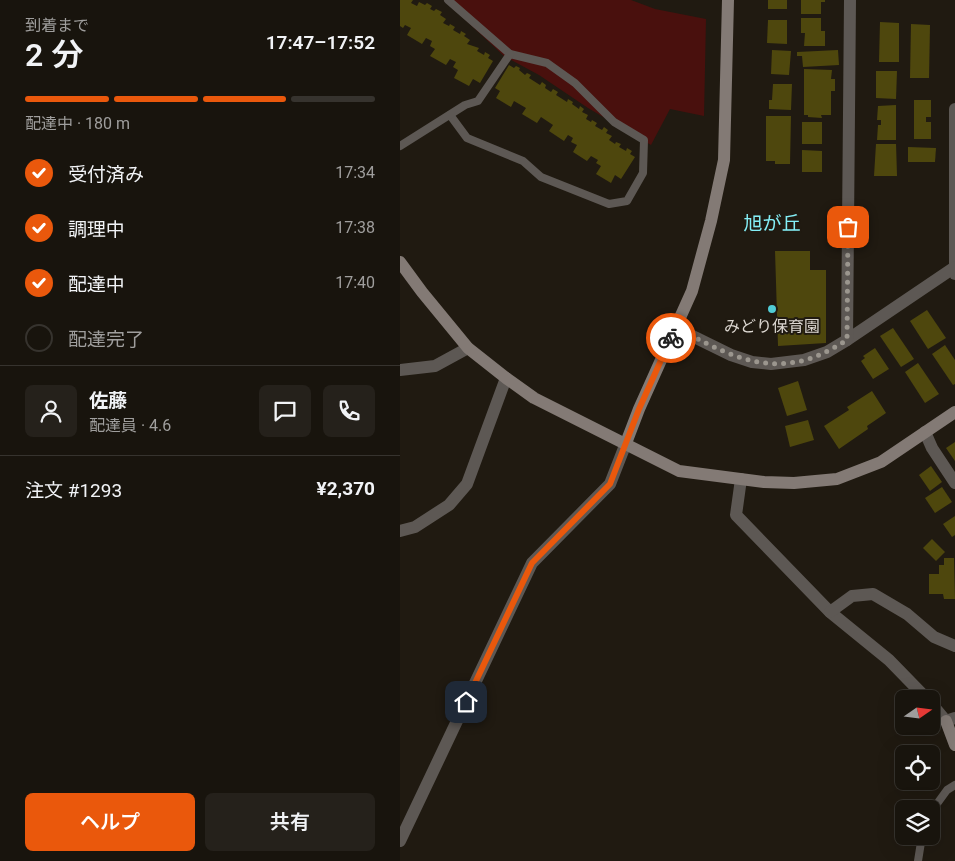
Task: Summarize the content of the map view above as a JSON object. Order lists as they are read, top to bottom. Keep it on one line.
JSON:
{"districts":["旭が丘"],"places":["みどり保育園"],"north":"right","page":{"heading":["2 分","到着まで","17:47–17:52"],"panel":["佐藤","配達員 · 4.6","注文 #1293","¥2,370"],"bar":"配達中 · 180 m","list":[["受付済み","17:34"],["調理中","17:38"],["配達中","17:40"],"配達完了"],"buttons":["ヘルプ","共有"]}}
